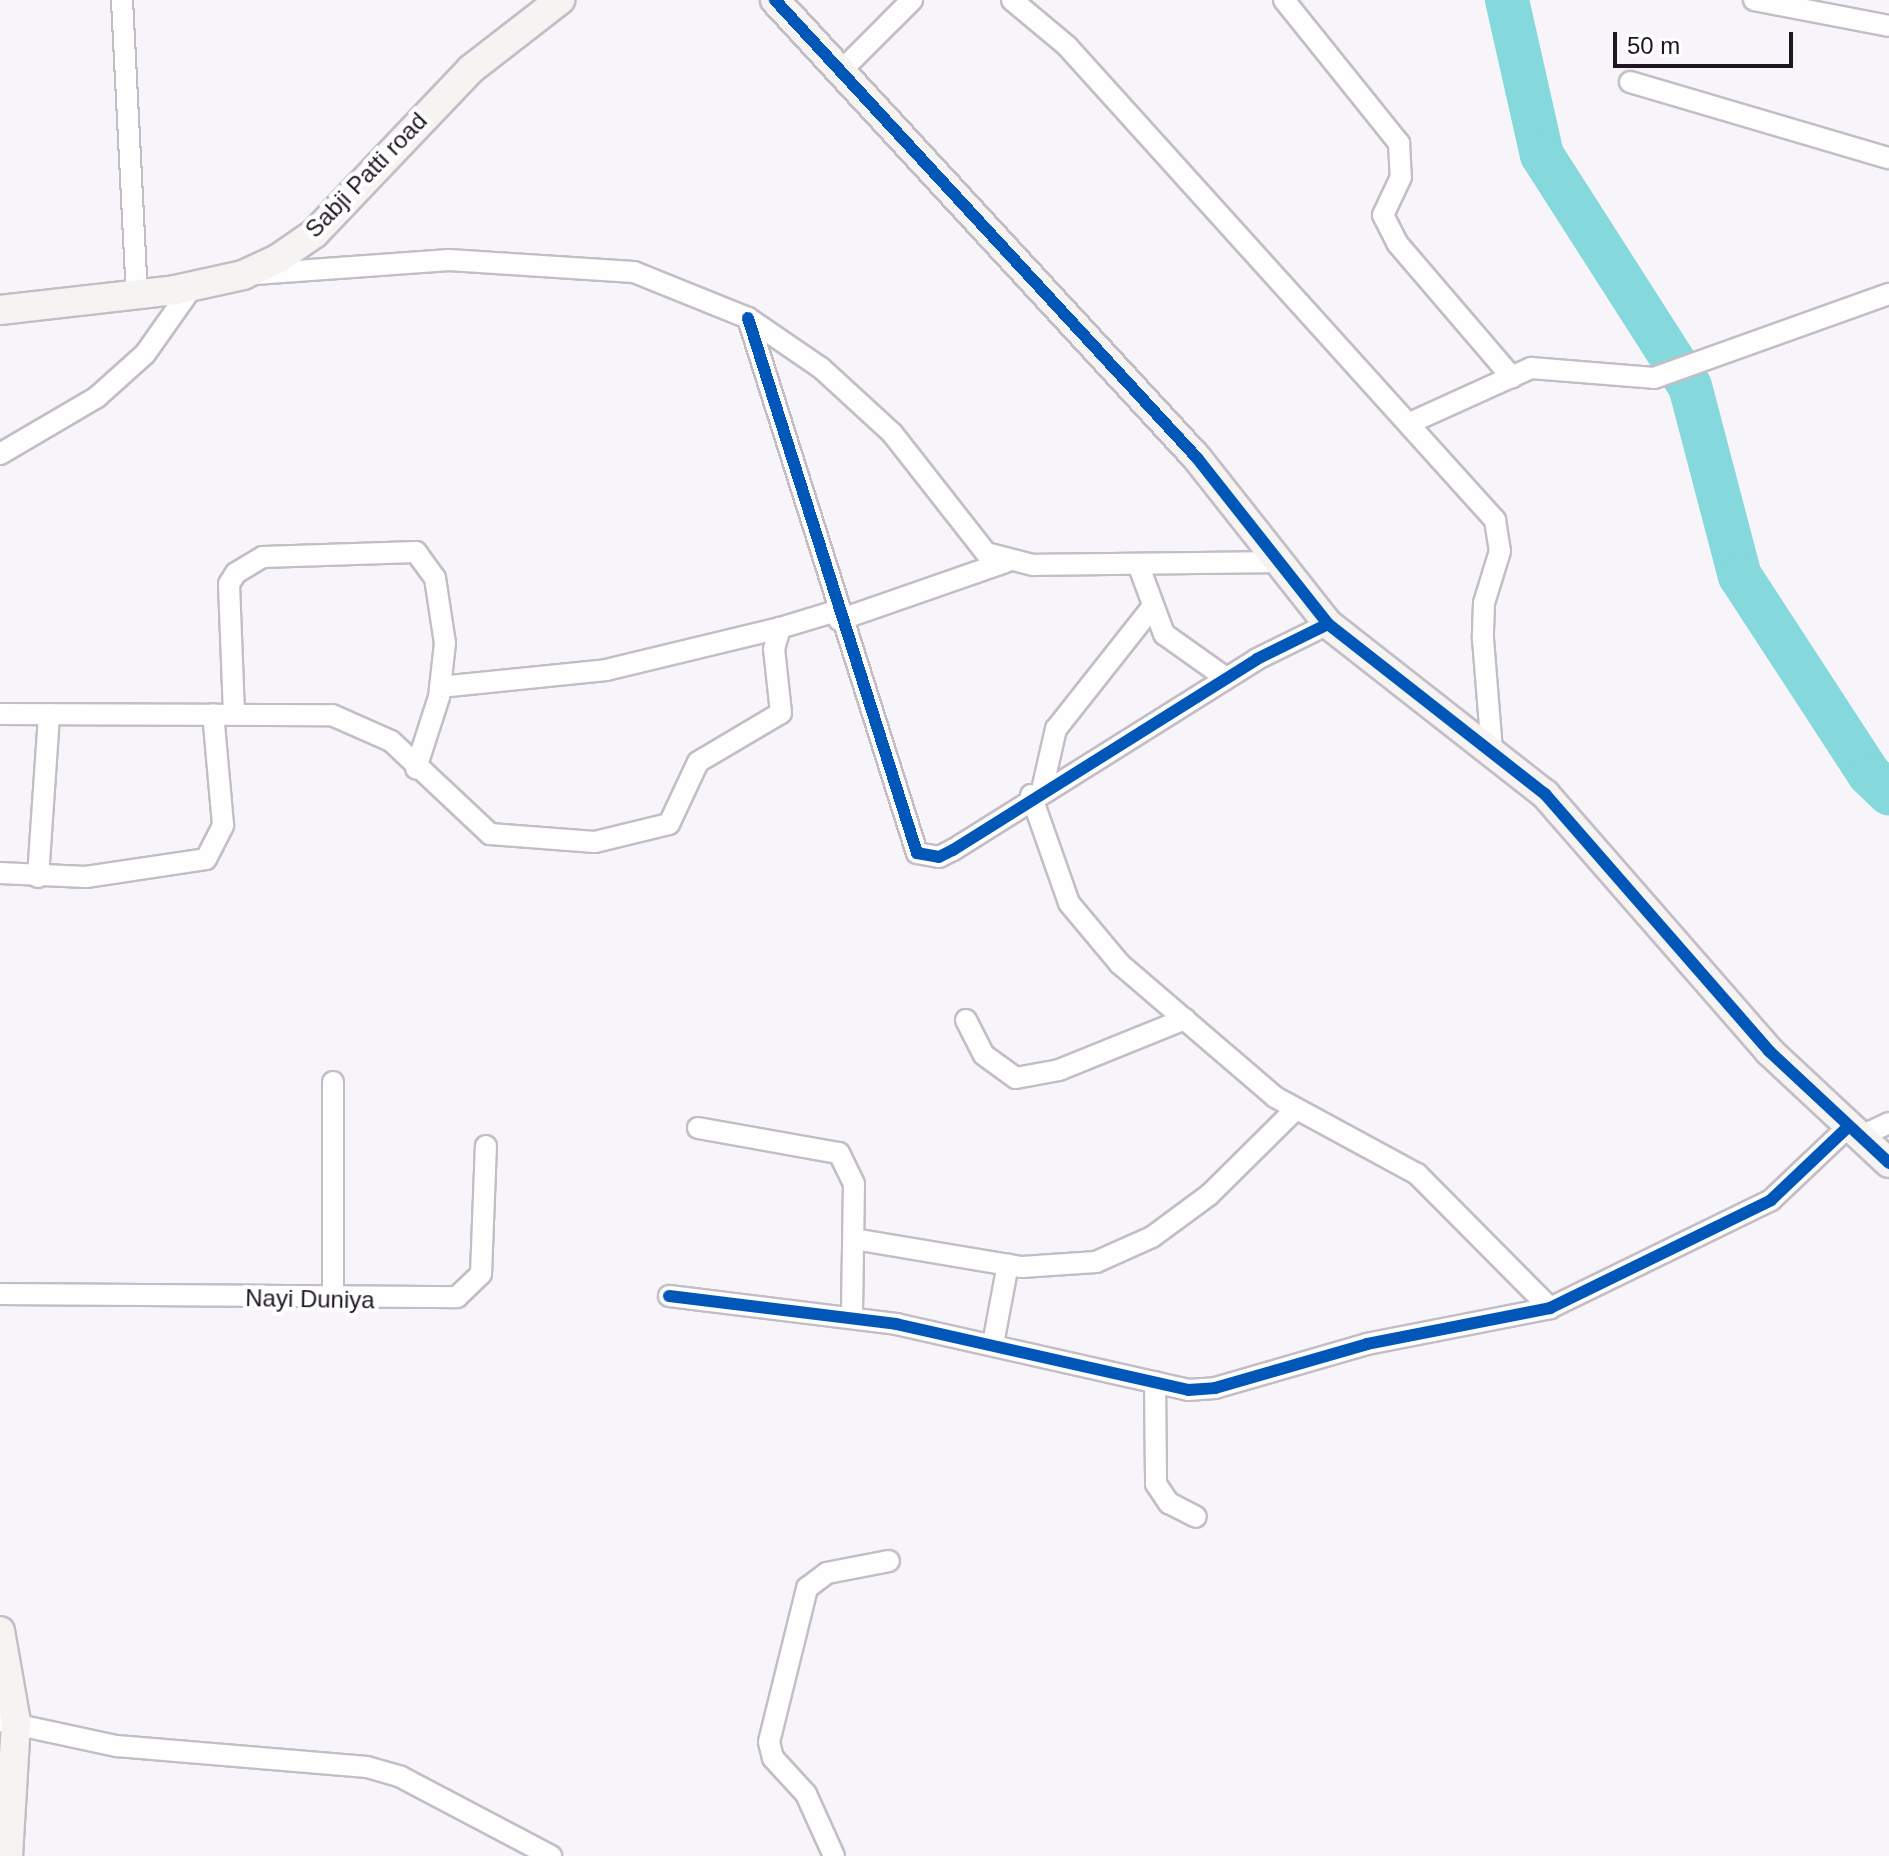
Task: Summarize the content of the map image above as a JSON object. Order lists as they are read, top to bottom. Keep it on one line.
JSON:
{"streets":{"street":["Sabji Patti road","Nayi Duniya"]},"scale_bar":"50 m"}
